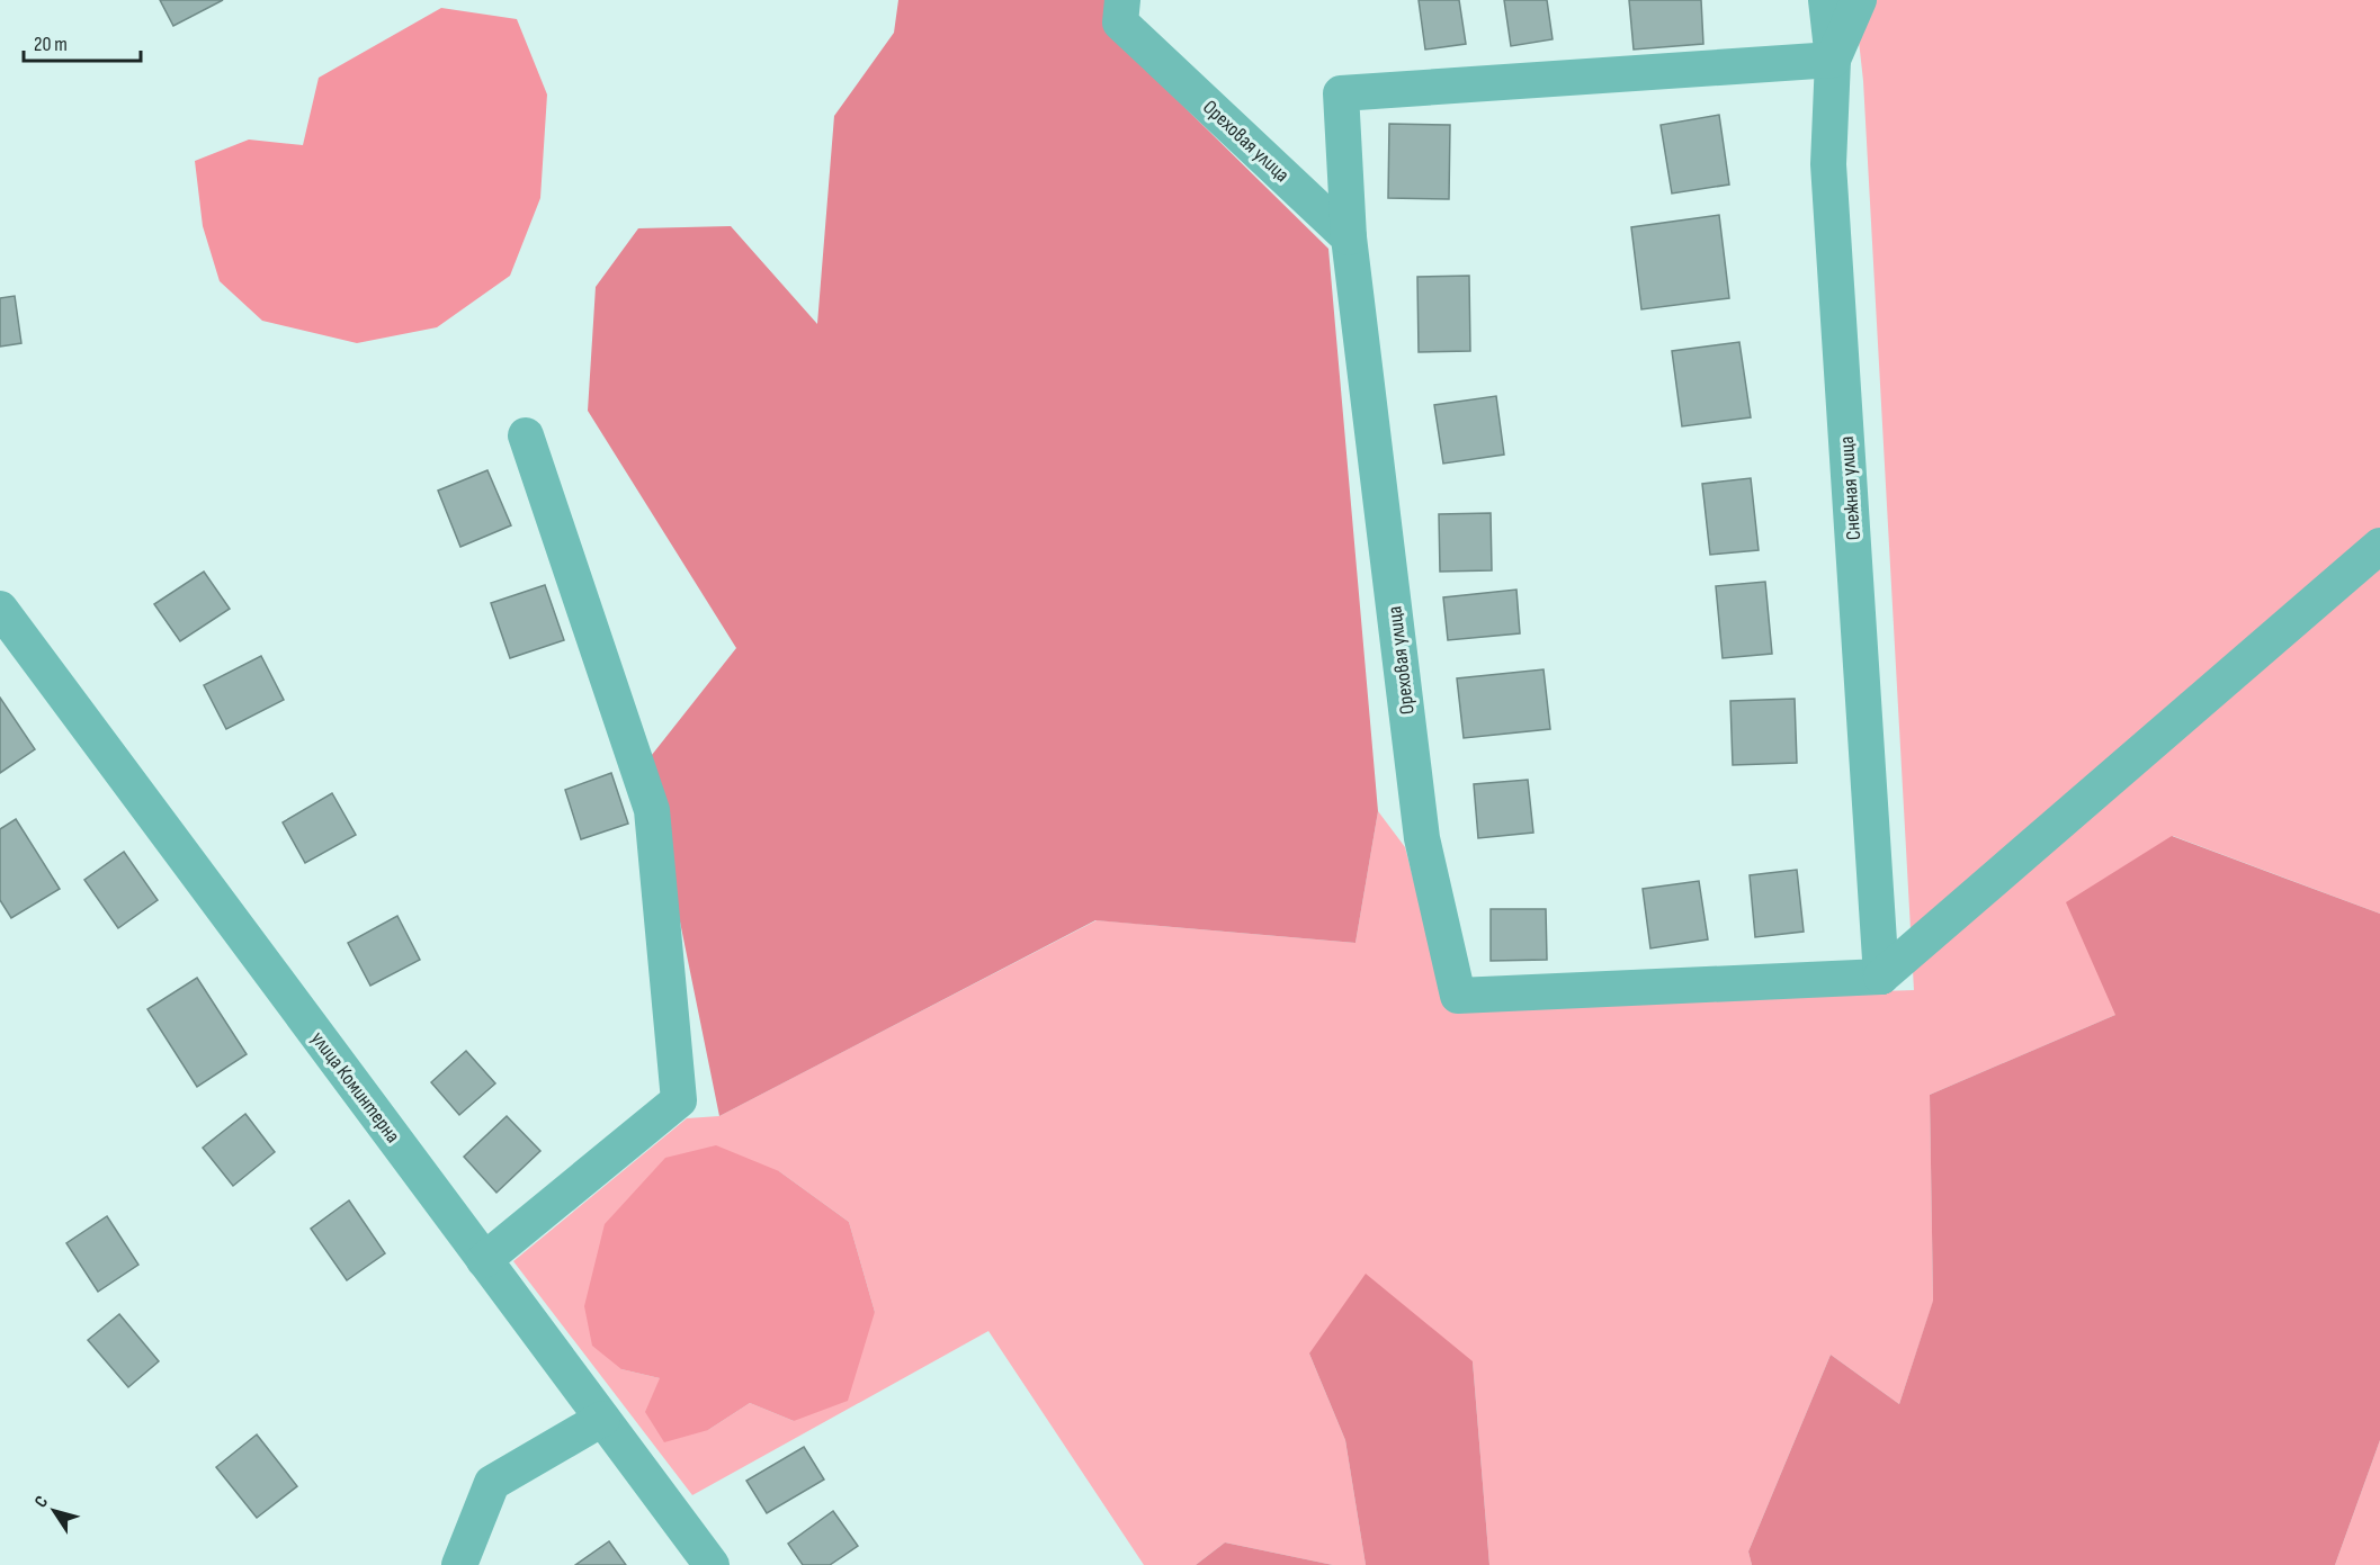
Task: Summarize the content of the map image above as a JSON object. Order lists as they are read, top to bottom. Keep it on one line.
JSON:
{"streets":{"street":["Ореховая улица","Снежная улица","улица Коминтерна"]},"crossings":[["Ореховая улица","Снежная улица"]],"scale_bar":"20 m","north":"top left"}
